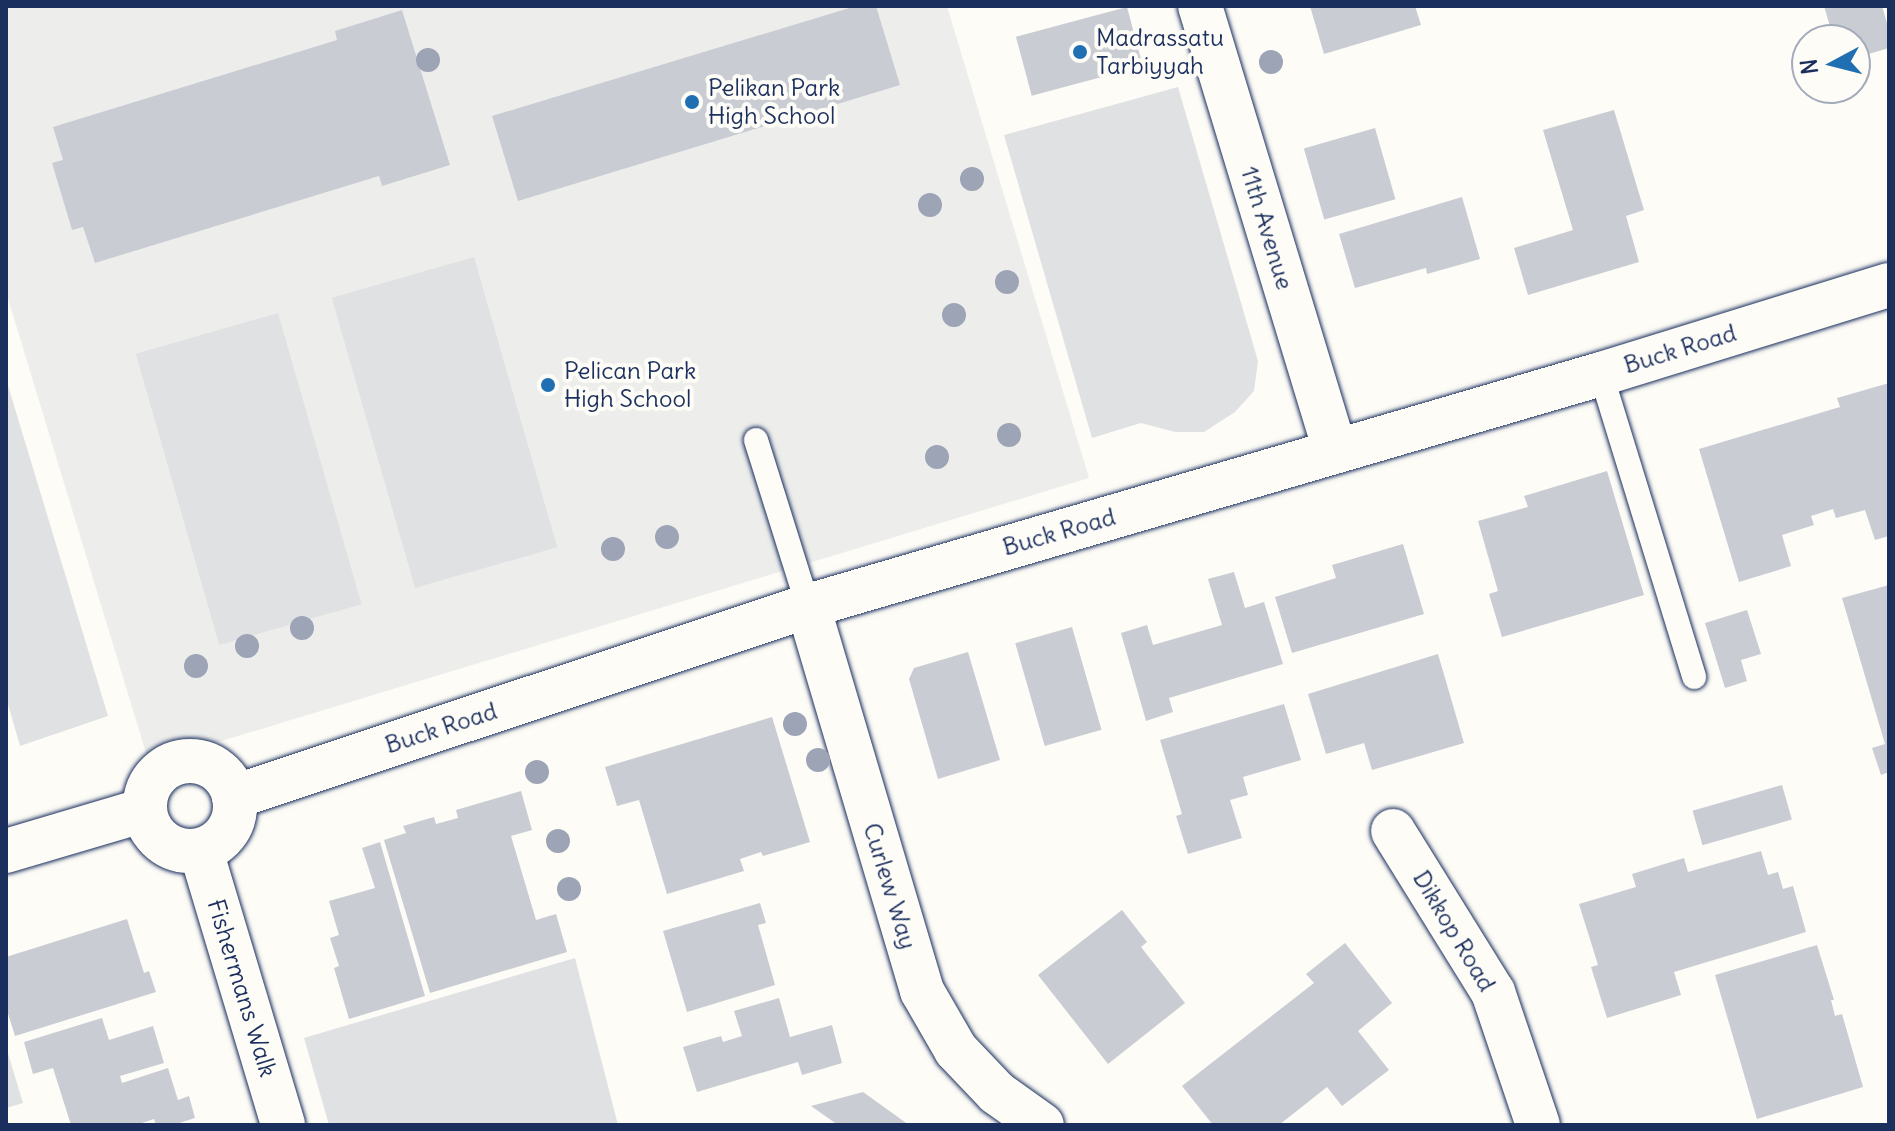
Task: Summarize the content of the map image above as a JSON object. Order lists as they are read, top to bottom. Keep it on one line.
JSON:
{"streets":{"street":["11th Avenue","Buck Road","Curlew Way","Dikkop Road","Fishermans Walk"]},"crossings":[["11th Avenue","Buck Road"],["Buck Road","Curlew Way"],["Buck Road","Fishermans Walk"]],"places":["Madrassatu Tarbiyyah","Pelikan Park High School","Pelican Park High School"],"north":"left"}
